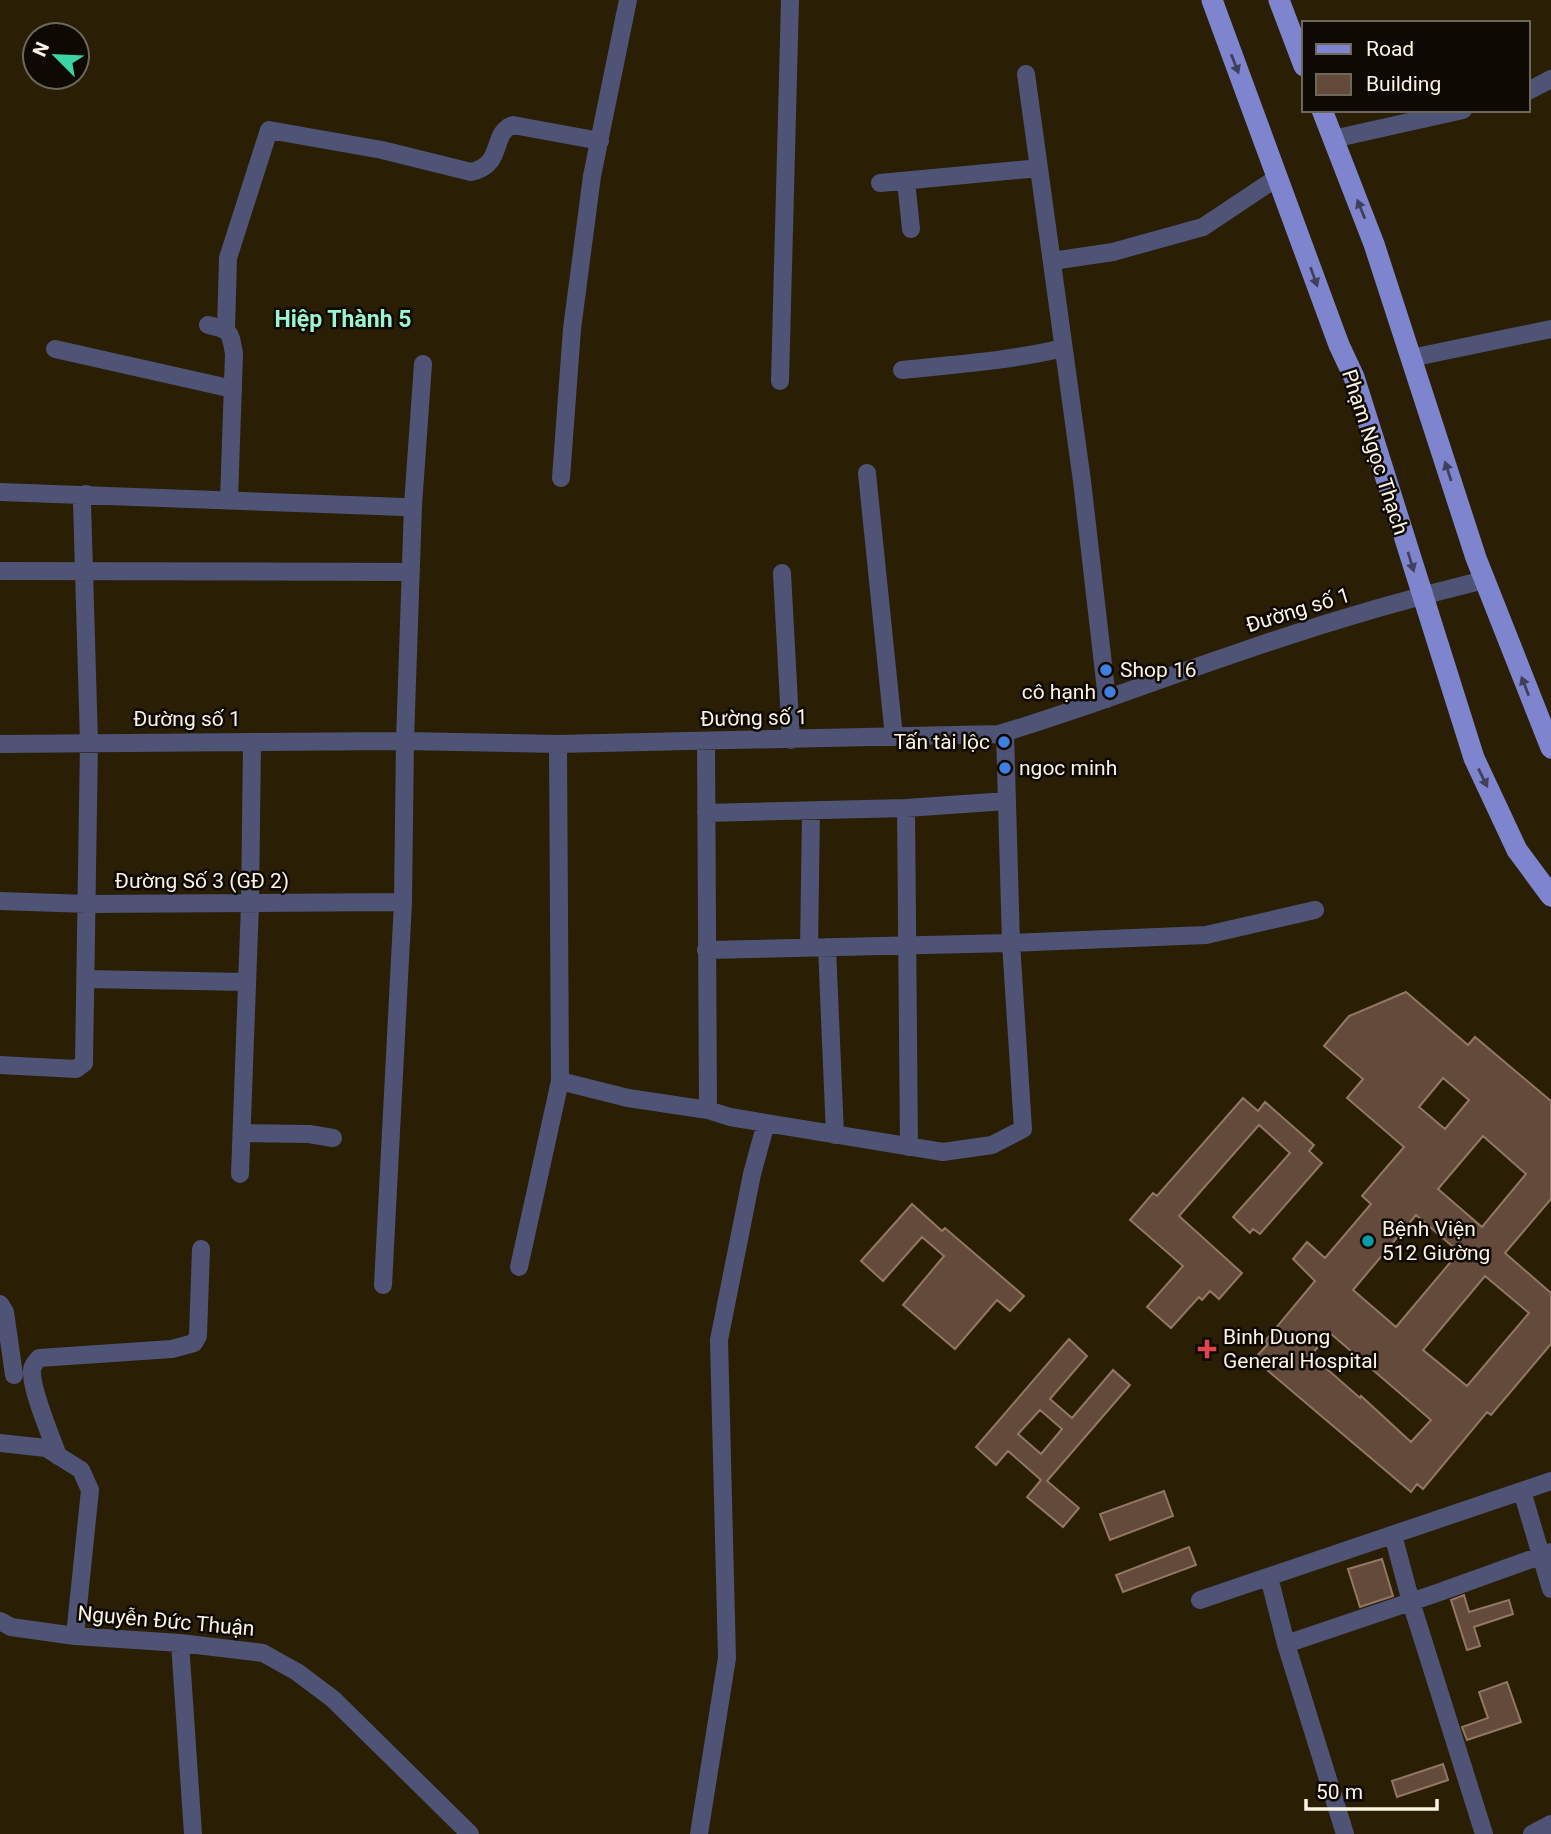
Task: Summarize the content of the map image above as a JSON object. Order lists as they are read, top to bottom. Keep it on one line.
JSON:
{"streets":{"main road":["Phạm Ngọc Thạch"],"street":["Đường số 1","Đường Số 3 (GĐ 2)","Nguyễn Đức Thuận"]},"crossings":[["Phạm Ngọc Thạch","Đường số 1"]],"districts":["Hiệp Thành 5"],"places":{"other":["Shop 16","cô hạnh","Tấn tài lộc","ngoc minh","Bệnh Viện 512 Giường"],"health":["Binh Duong General Hospital"]},"legend":["Road","Building"],"scale_bar":"50 m","north":"top left"}
